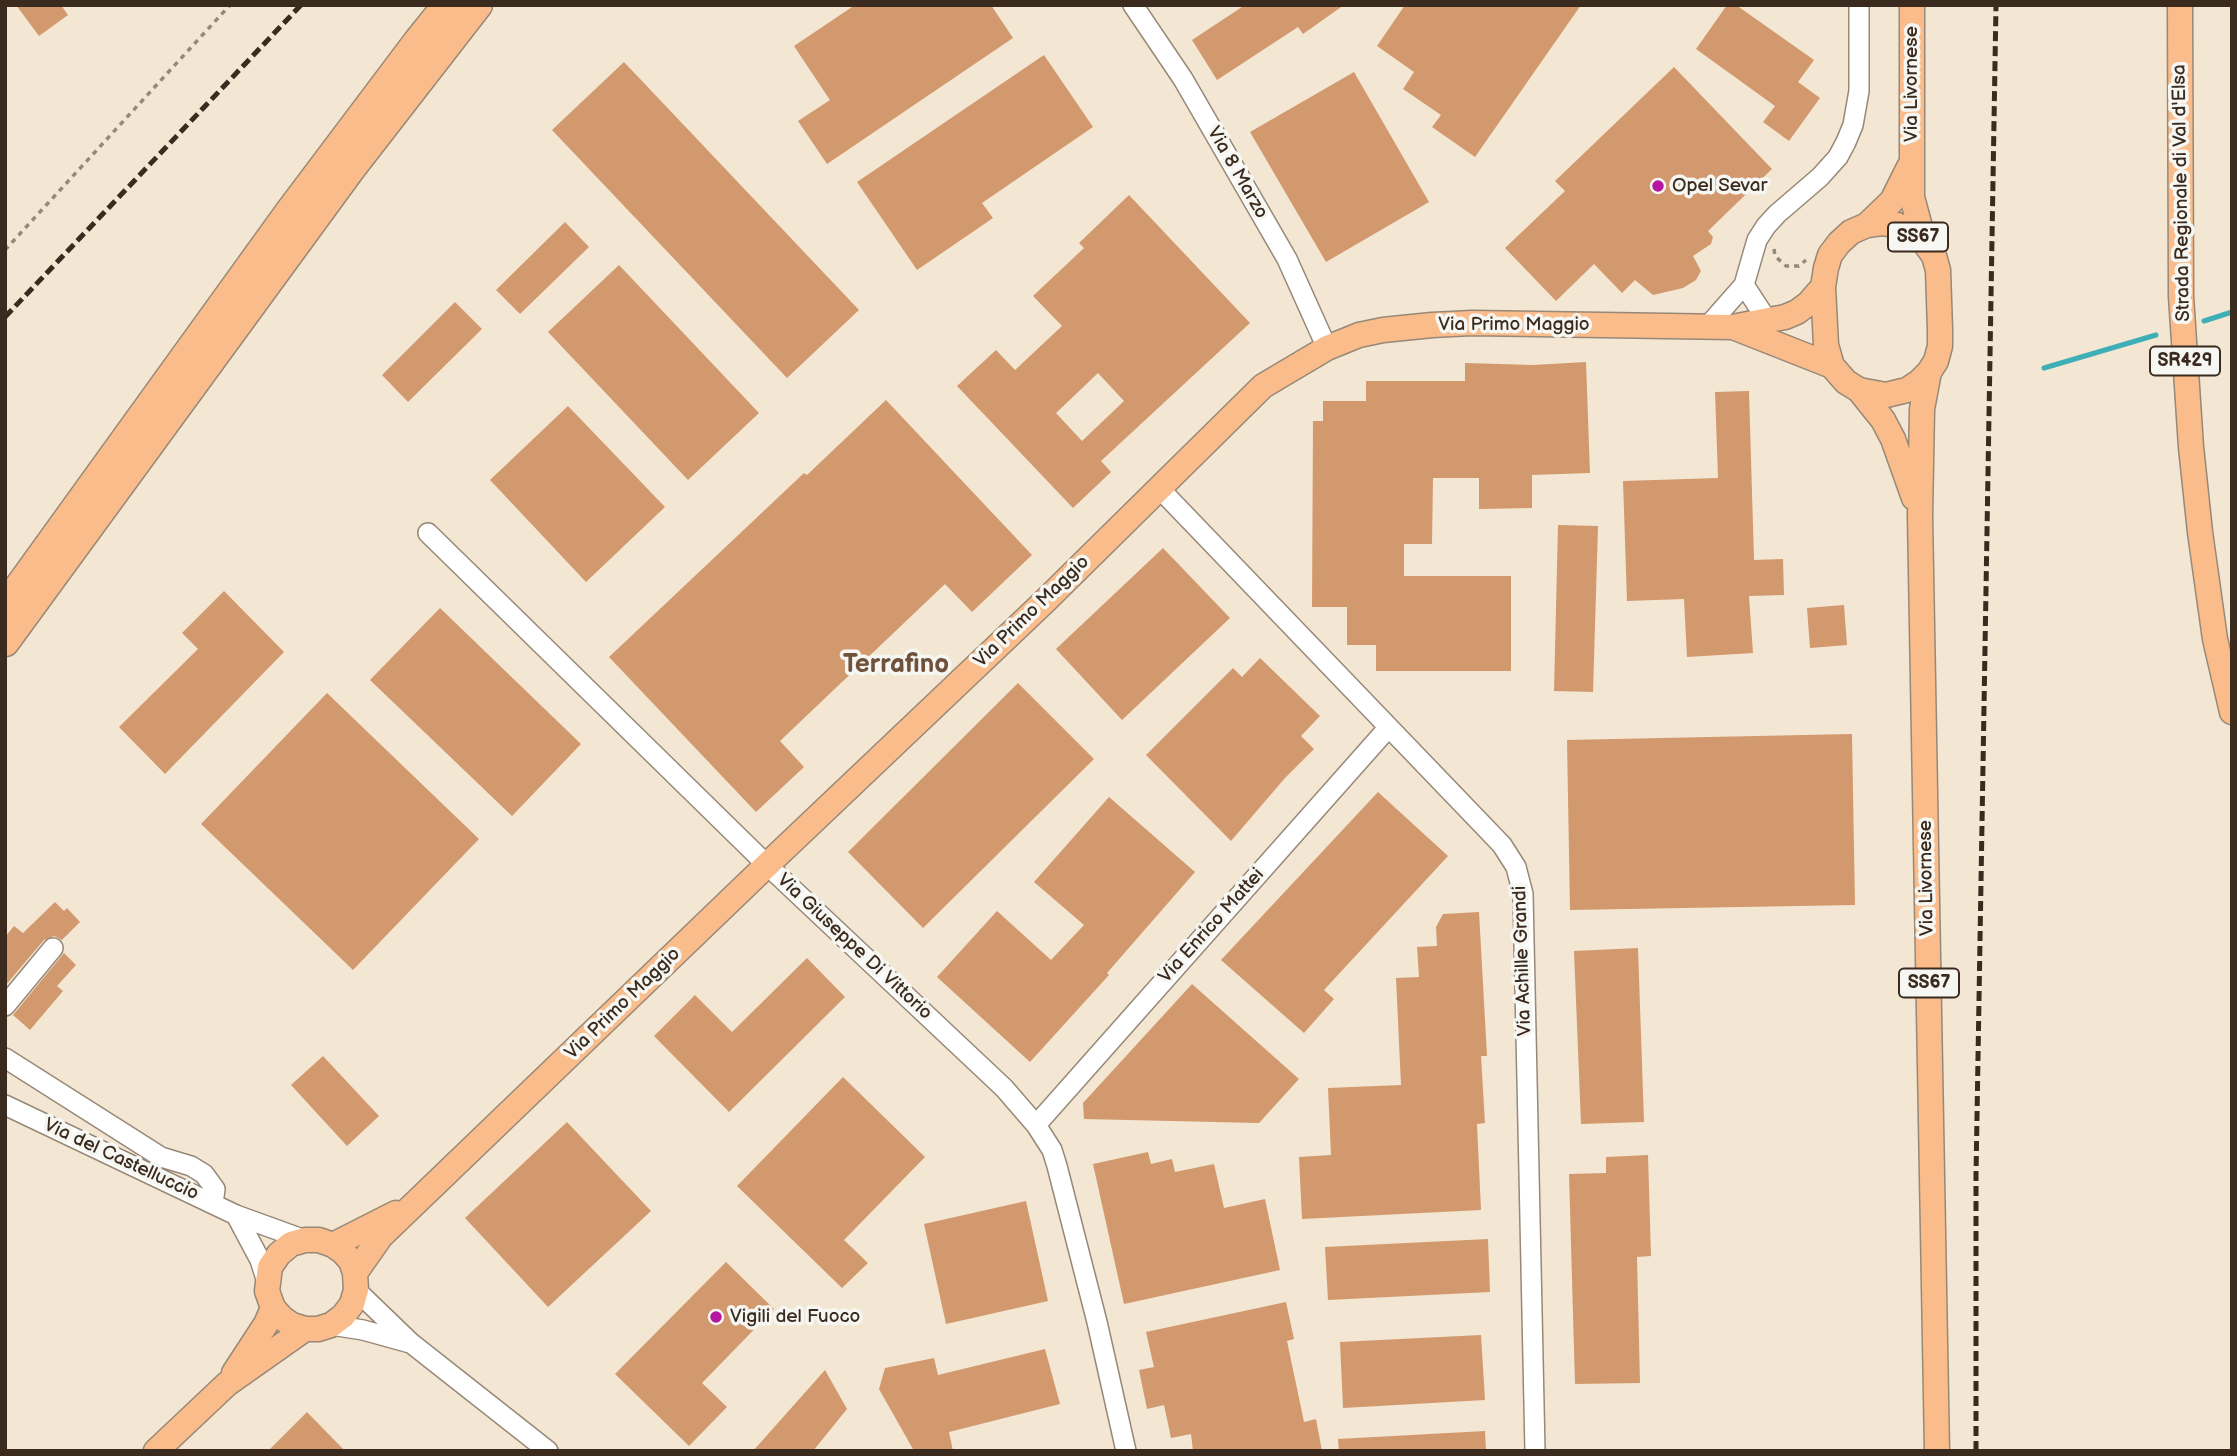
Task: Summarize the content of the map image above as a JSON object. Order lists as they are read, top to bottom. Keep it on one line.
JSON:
{"streets":{"main road":["Via Livornese","Strada Regionale di Val d'Elsa","SS67","Via Primo Maggio","SR429"],"street":["Via 8 Marzo","Via Enrico Mattei","Via Giuseppe Di Vittorio","Via Achille Grandi","Via del Castelluccio"]},"crossings":[["Via Livornese","SS67"],["Via Livornese","Via Primo Maggio"],["Via 8 Marzo","Via Primo Maggio"],["SS67","Via Primo Maggio"],["Via Primo Maggio","Via Giuseppe Di Vittorio"],["Via Primo Maggio","Via Achille Grandi"],["Via Primo Maggio","Via del Castelluccio"],["Via Enrico Mattei","Via Giuseppe Di Vittorio"],["Via Enrico Mattei","Via Achille Grandi"]],"districts":["Terrafino"],"places":["Opel Sevar","Vigili del Fuoco"]}
